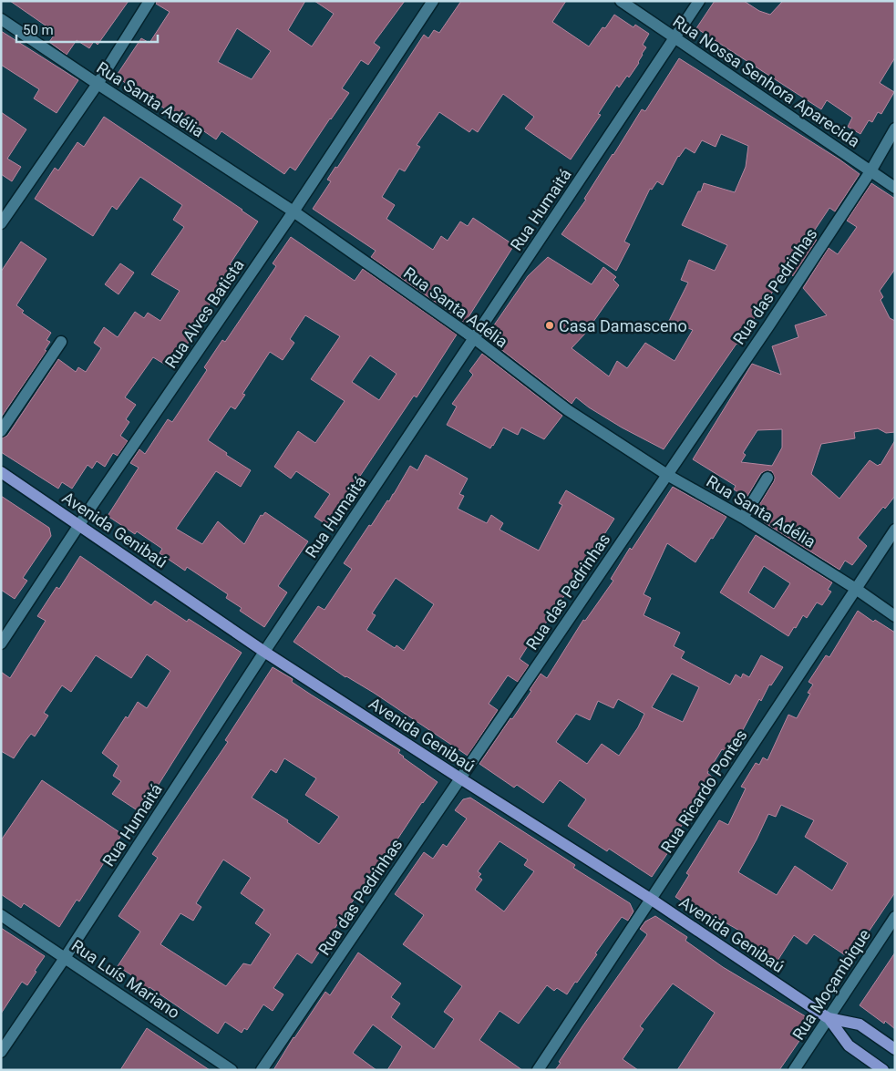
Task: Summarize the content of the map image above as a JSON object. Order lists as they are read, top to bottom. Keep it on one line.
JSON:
{"streets":{"main road":["Avenida Genibaú"],"street":["Rua Nossa Senhora Aparecida","Rua Santa Adélia","Rua Humaitá","Rua das Pedrinhas","Rua Alves Batista","Rua Ricardo Pontes","Rua Luís Mariano","Rua Moçambique"]},"crossings":[["Rua Nossa Senhora Aparecida","Rua Humaitá"],["Rua Nossa Senhora Aparecida","Rua das Pedrinhas"],["Rua Santa Adélia","Rua Humaitá"],["Rua Santa Adélia","Rua das Pedrinhas"],["Rua Santa Adélia","Rua Alves Batista"],["Rua Santa Adélia","Rua Ricardo Pontes"],["Rua Humaitá","Avenida Genibaú"],["Rua Humaitá","Rua Luís Mariano"],["Rua das Pedrinhas","Avenida Genibaú"],["Rua Alves Batista","Avenida Genibaú"],["Avenida Genibaú","Rua Ricardo Pontes"],["Avenida Genibaú","Rua Moçambique"]],"places":["Casa Damasceno"],"scale_bar":"50 m"}
